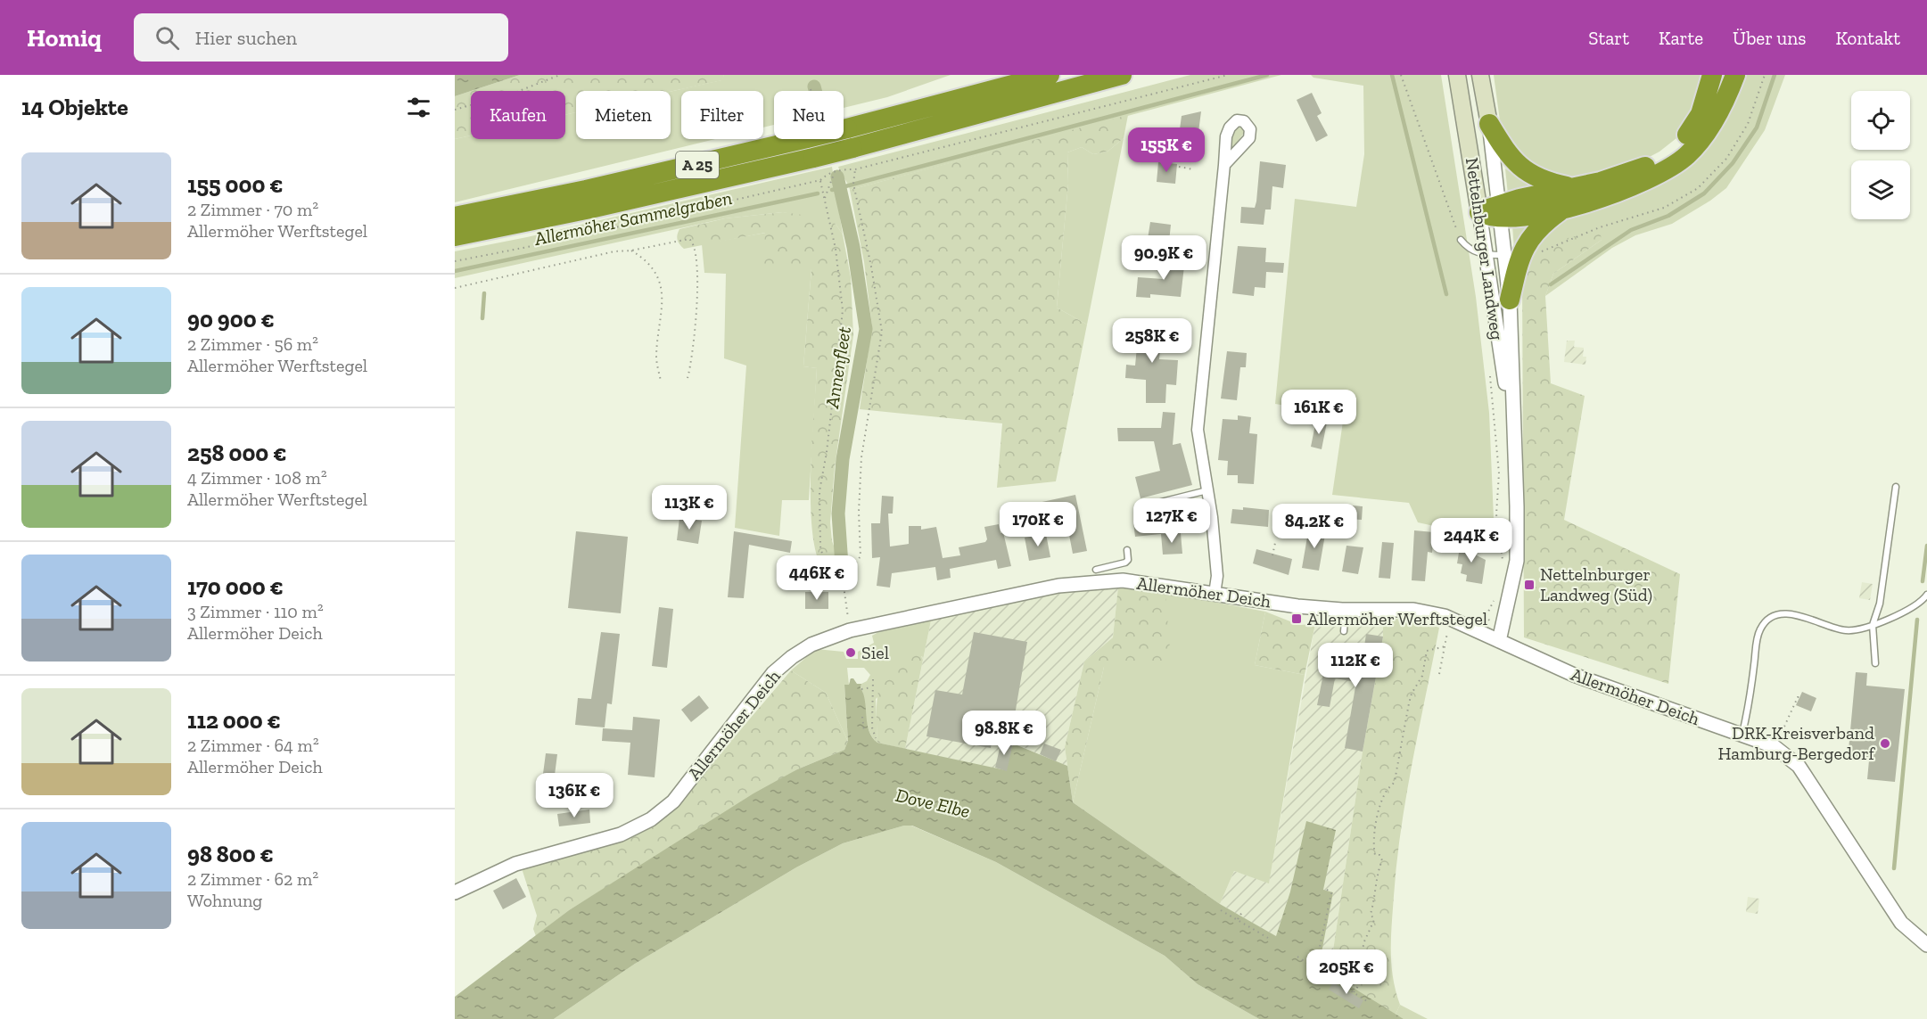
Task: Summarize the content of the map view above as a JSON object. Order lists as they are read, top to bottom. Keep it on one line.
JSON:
{"streets":{"highway":["A 25"],"main road":["Nettelnburger Landweg"],"street":["Allermöher Deich"]},"crossings":[["Nettelnburger Landweg","Allermöher Deich"]],"water":["Allermöher Sammelgraben","Annenfleet","Dove Elbe"],"places":{"transit":["Nettelnburger Landweg (Süd)","Allermöher Werftstegel"],"other":["Siel","DRK-Kreisverband Hamburg-Bergedorf"]},"page":{"header":"Homiq","search":"Hier suchen","nav":["Start","Karte","Über uns","Kontakt"],"heading":"14 Objekte","chip":["Kaufen","Mieten","Filter","Neu"],"price":["155K €","90.9K €","258K €","161K €","113K €","127K €","170K €","84.2K €","244K €","446K €","112K €","98.8K €","136K €","205K €"],"list":[{"name":"155 000 €","note":"2 Zimmer · 70 m² · Allermöher Werftstegel"},{"name":"90 900 €","note":"2 Zimmer · 56 m² · Allermöher Werftstegel"},{"name":"258 000 €","note":"4 Zimmer · 108 m² · Allermöher Werftstegel"},{"name":"170 000 €","note":"3 Zimmer · 110 m² · Allermöher Deich"},{"name":"112 000 €","note":"2 Zimmer · 64 m² · Allermöher Deich"},{"name":"98 800 €","note":"2 Zimmer · 62 m² · Wohnung"}]}}
